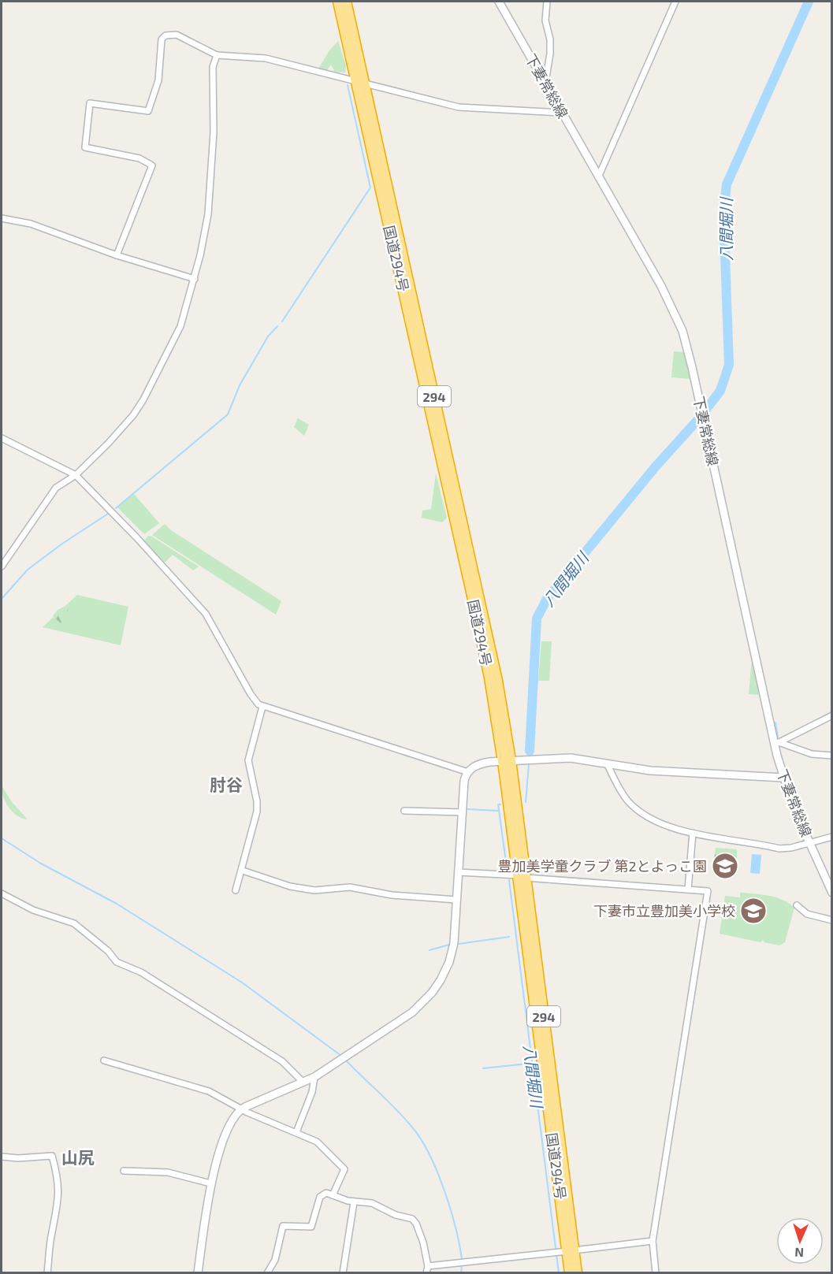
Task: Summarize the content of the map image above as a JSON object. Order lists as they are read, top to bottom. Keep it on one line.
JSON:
{"streets":{"highway":["国道294号","294"],"main road":["下妻常総線"]},"districts":["肘谷","山尻"],"water":["八間堀川"],"places":{"school or university":["豊加美学童クラブ 第2とよっこ園","下妻市立豊加美小学校"]},"north":"bottom"}
